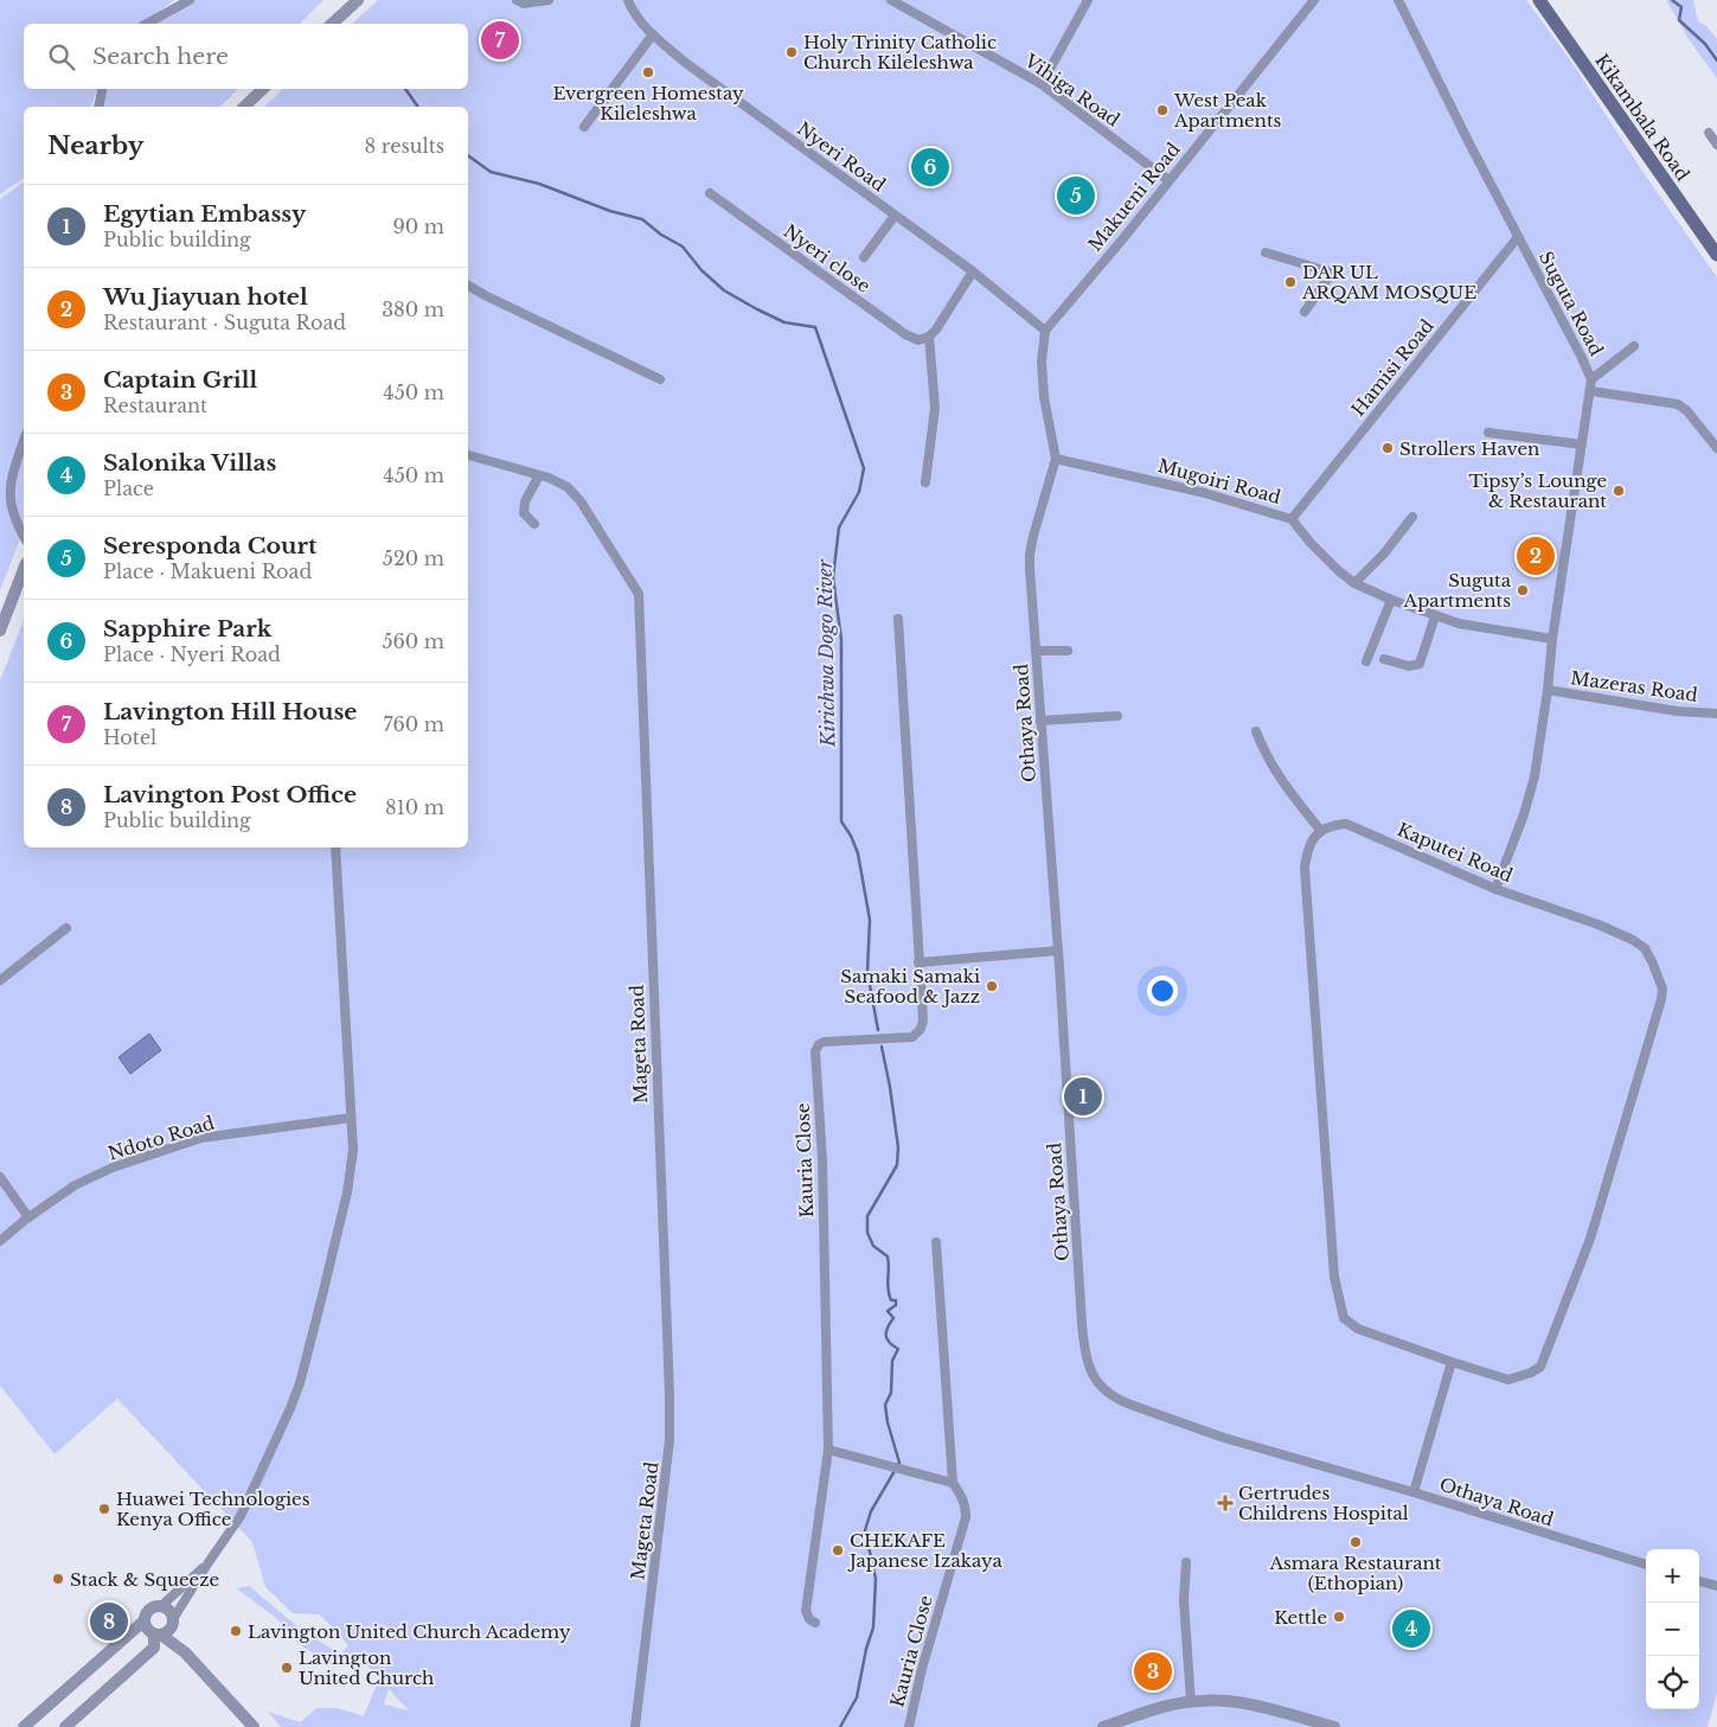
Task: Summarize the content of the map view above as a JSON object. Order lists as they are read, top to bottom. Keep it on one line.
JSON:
{"streets":{"main road":["Kikambala Road"],"street":["Vihiga Road","Nyeri Road","Makueni Road","Nyeri close","Suguta Road","Hamisi Road","Mugoiri Road","Mazeras Road","Othaya Road","Kaputei Road","Mageta Road","Ndoto Road","Kauria Close"]},"crossings":[["Vihiga Road","Makueni Road"],["Nyeri Road","Makueni Road"],["Nyeri Road","Othaya Road"],["Makueni Road","Othaya Road"],["Suguta Road","Hamisi Road"],["Suguta Road","Mugoiri Road"],["Suguta Road","Mazeras Road"],["Suguta Road","Kaputei Road"],["Hamisi Road","Mugoiri Road"],["Mugoiri Road","Othaya Road"]],"water":["Kirichwa Dogo River"],"places":{"other":["Holy Trinity Catholic Church Kileleshwa","Evergreen Homestay Kileleshwa","West Peak Apartments","DAR UL ARQAM MOSQUE","Strollers Haven","Tipsy’s Lounge & Restaurant","Suguta Apartments","Samaki Samaki Seafood & Jazz","Huawei Technologies Kenya Office","Asmara Restaurant (Ethopian)","CHEKAFE Japanese Izakaya","Stack & Squeeze","Kettle","Lavington United Church Academy","Lavington United Church"],"health":["Gertrudes Childrens Hospital"]},"page":{"pins":["7","6","5","2","1","8","4","3"],"search":"Search here","heading":["Nearby","8 results"],"list":[{"mark":"1","name":"Egytian Embassy","note":"Public building","value":"90 m"},{"mark":"2","name":"Wu Jiayuan hotel","note":"Restaurant · Suguta Road","value":"380 m"},{"mark":"3","name":"Captain Grill","note":"Restaurant","value":"450 m"},{"mark":"4","name":"Salonika Villas","note":"Place","value":"450 m"},{"mark":"5","name":"Seresponda Court","note":"Place · Makueni Road","value":"520 m"},{"mark":"6","name":"Sapphire Park","note":"Place · Nyeri Road","value":"560 m"},{"mark":"7","name":"Lavington Hill House","note":"Hotel","value":"760 m"},{"mark":"8","name":"Lavington Post Office","note":"Public building","value":"810 m"}],"map_buttons":["+","−"]}}
